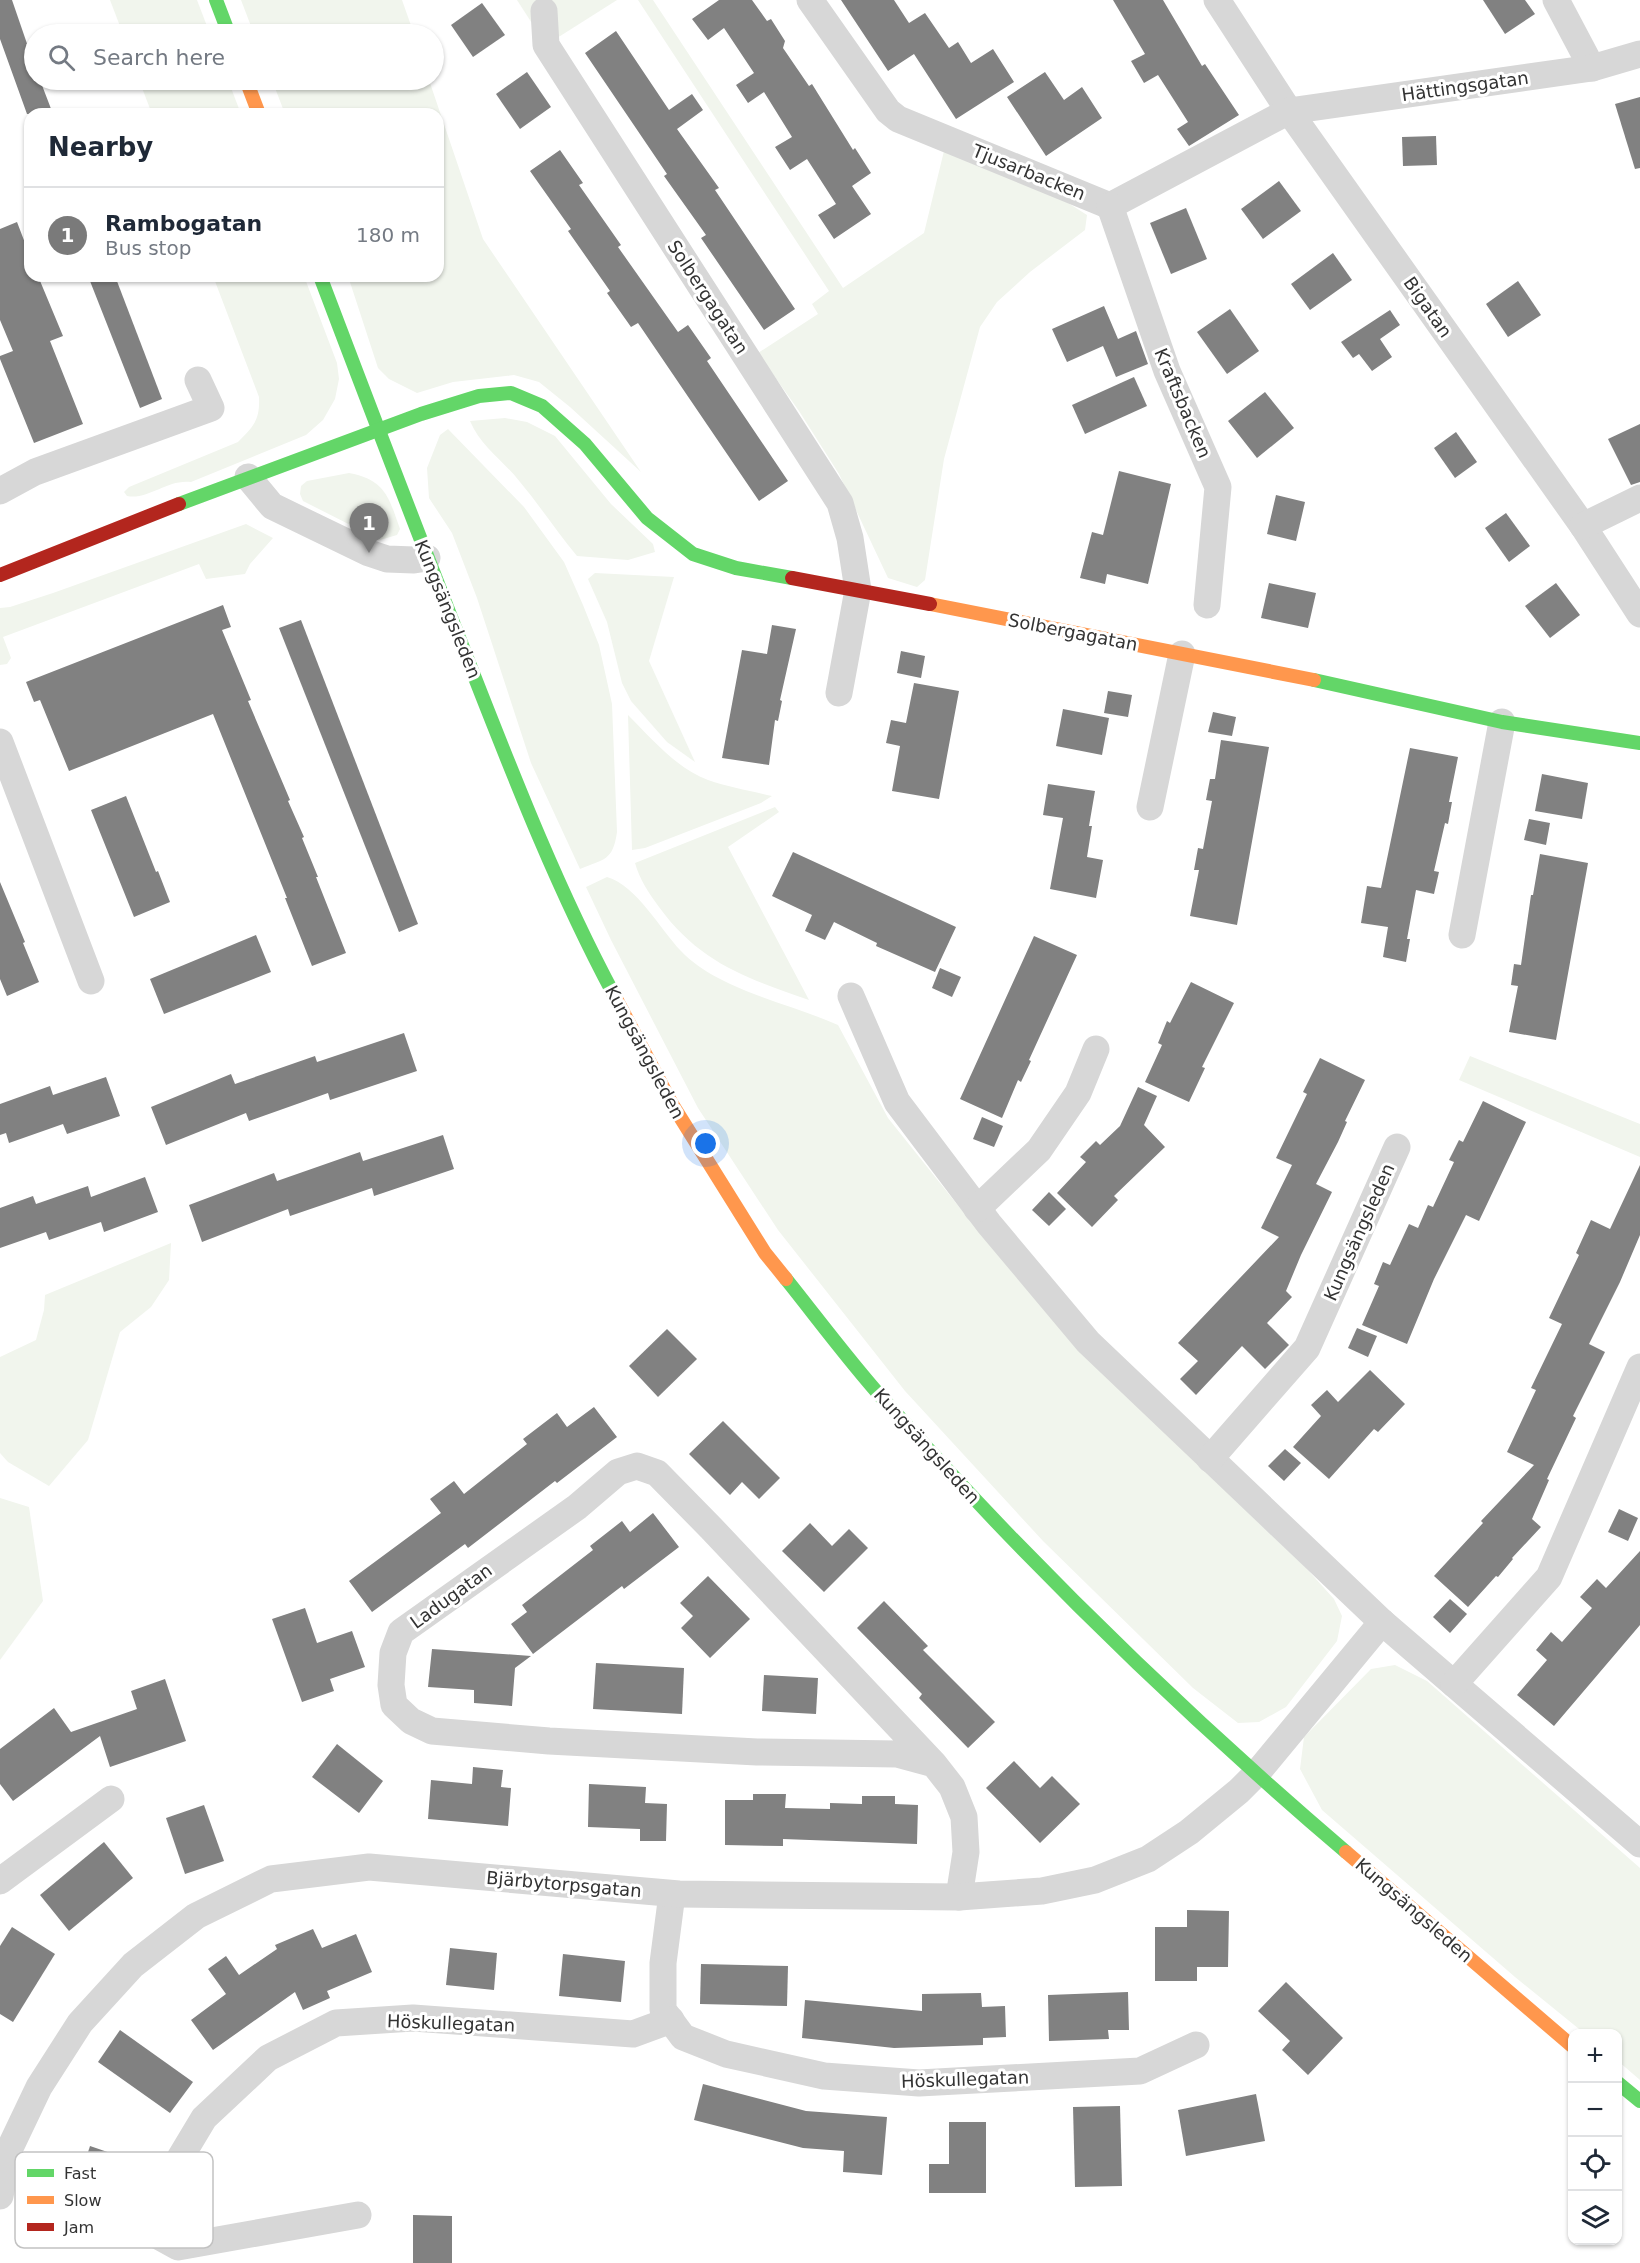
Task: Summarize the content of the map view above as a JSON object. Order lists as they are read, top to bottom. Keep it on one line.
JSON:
{"streets":{"main road":["Solbergagatan","Kungsängsleden"],"street":["Hättingsgatan","Tjusarbacken","Bigatan","Kraftsbacken","Ladugatan","Bjärbytorpsgatan","Höskullegatan"]},"crossings":[["Hättingsgatan","Bigatan"],["Tjusarbacken","Kraftsbacken"],["Solbergagatan","Kungsängsleden"],["Kungsängsleden","Bjärbytorpsgatan"],["Ladugatan","Bjärbytorpsgatan"],["Bjärbytorpsgatan","Höskullegatan"]],"legend":["Fast","Slow","Jam"],"page":{"search":"Search here","heading":"Nearby","list":[{"mark":"1","name":"Rambogatan","note":"Bus stop","value":"180 m"}],"pins":"1","map_buttons":["+","−"]}}
